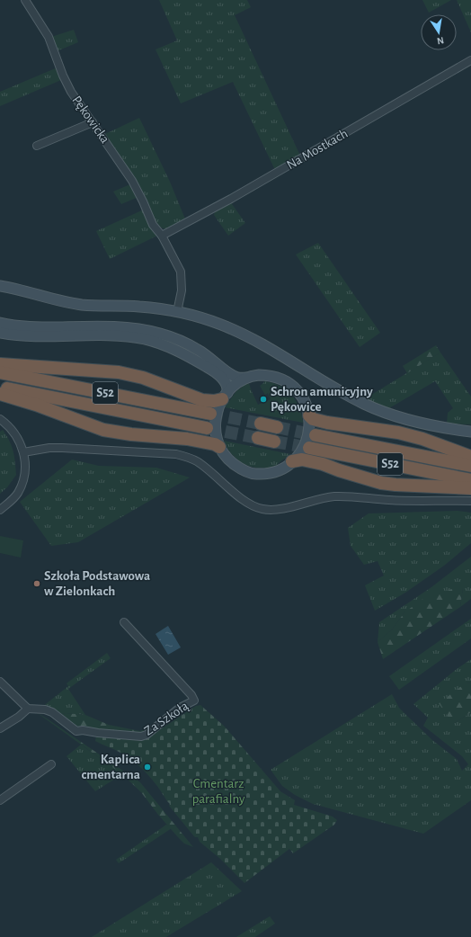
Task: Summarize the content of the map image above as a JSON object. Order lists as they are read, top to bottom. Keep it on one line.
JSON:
{"streets":{"highway":["S52"],"street":["Pękowicka","Na Mostkach","Za Szkołą"]},"crossings":[["Pękowicka","Na Mostkach"]],"parks":["Cmentarz parafialny"],"places":["Schron amunicyjny Pękowice","Szkoła Podstawowa w Zielonkach","Kaplica cmentarna"],"north":"bottom"}
